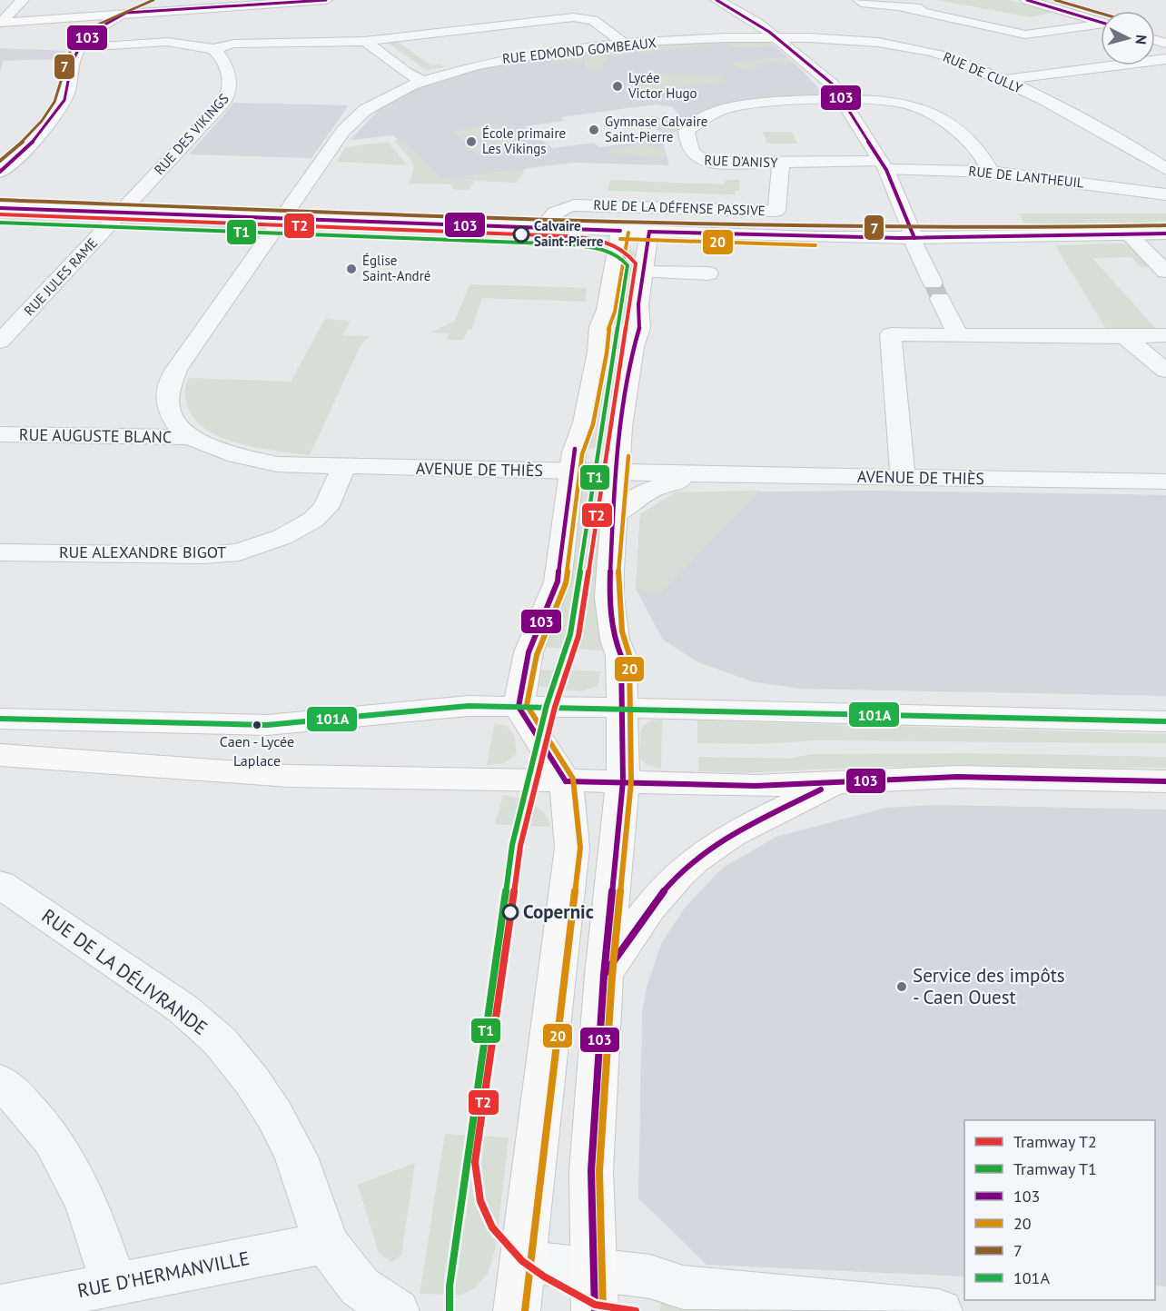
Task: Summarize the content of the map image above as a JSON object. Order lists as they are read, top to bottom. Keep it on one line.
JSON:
{"streets":{"street":["RUE EDMOND GOMBEAUX","RUE DE CULLY","RUE DES VIKINGS","RUE D'ANISY","RUE DE LANTHEUIL","RUE DE LA DÉFENSE PASSIVE","RUE JULES RAME","RUE AUGUSTE BLANC","AVENUE DE THIÈS","RUE ALEXANDRE BIGOT","RUE DE LA DÉLIVRANDE","RUE D'HERMANVILLE"]},"crossings":[["RUE EDMOND GOMBEAUX","RUE DE CULLY"],["RUE EDMOND GOMBEAUX","AVENUE DE THIÈS"],["RUE DES VIKINGS","RUE JULES RAME"],["RUE D'ANISY","RUE DE LANTHEUIL"],["RUE D'ANISY","RUE DE LA DÉFENSE PASSIVE"],["RUE AUGUSTE BLANC","AVENUE DE THIÈS"],["AVENUE DE THIÈS","RUE ALEXANDRE BIGOT"],["RUE DE LA DÉLIVRANDE","RUE D'HERMANVILLE"]],"places":["Lycée Victor Hugo","Gymnase Calvaire Saint-Pierre","École primaire Les Vikings","Calvaire Saint-Pierre","Église Saint-André","Caen - Lycée Laplace","Copernic","Service des impôts - Caen Ouest"],"lines":["transit line 103","transit line 7","tram line T2","tram line T1","transit line 20","transit line 101A"],"legend":["Tramway T2","Tramway T1","103","20","7","101A"],"north":"right"}
